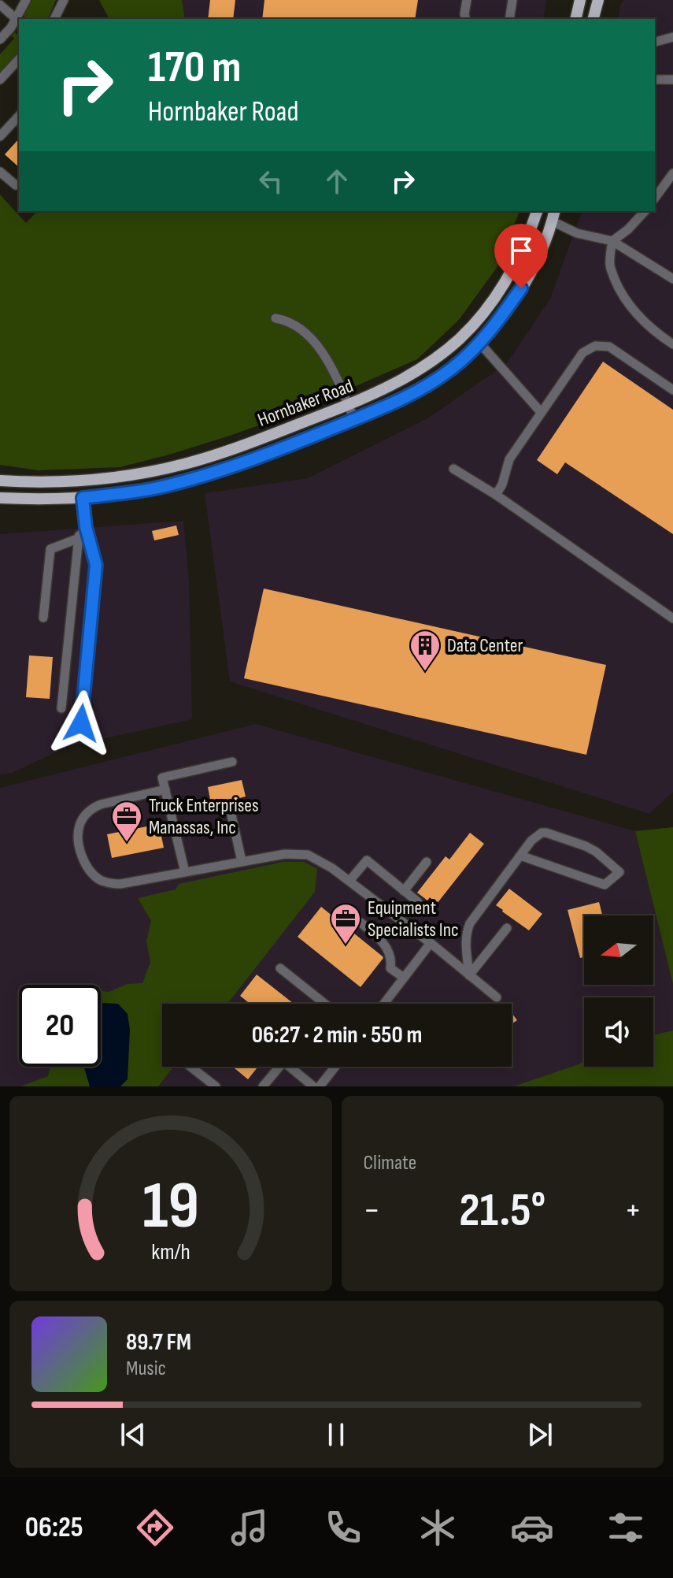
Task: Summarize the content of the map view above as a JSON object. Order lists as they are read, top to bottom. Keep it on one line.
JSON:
{"streets":{"main road":["Hornbaker Road"]},"places":{"building":["Data Center"],"office":["Truck Enterprises Manassas, Inc","Equipment Specialists Inc"]},"north":"left","page":{"turn":["170 m","Hornbaker Road"],"limit":"20","trip":"06:27 · 2 min · 550 m","tile":"Climate","heat":["−","21.5°","+"],"song":["89.7 FM","Music"],"tabs":"06:25","gauge":["19","km/h"]}}
